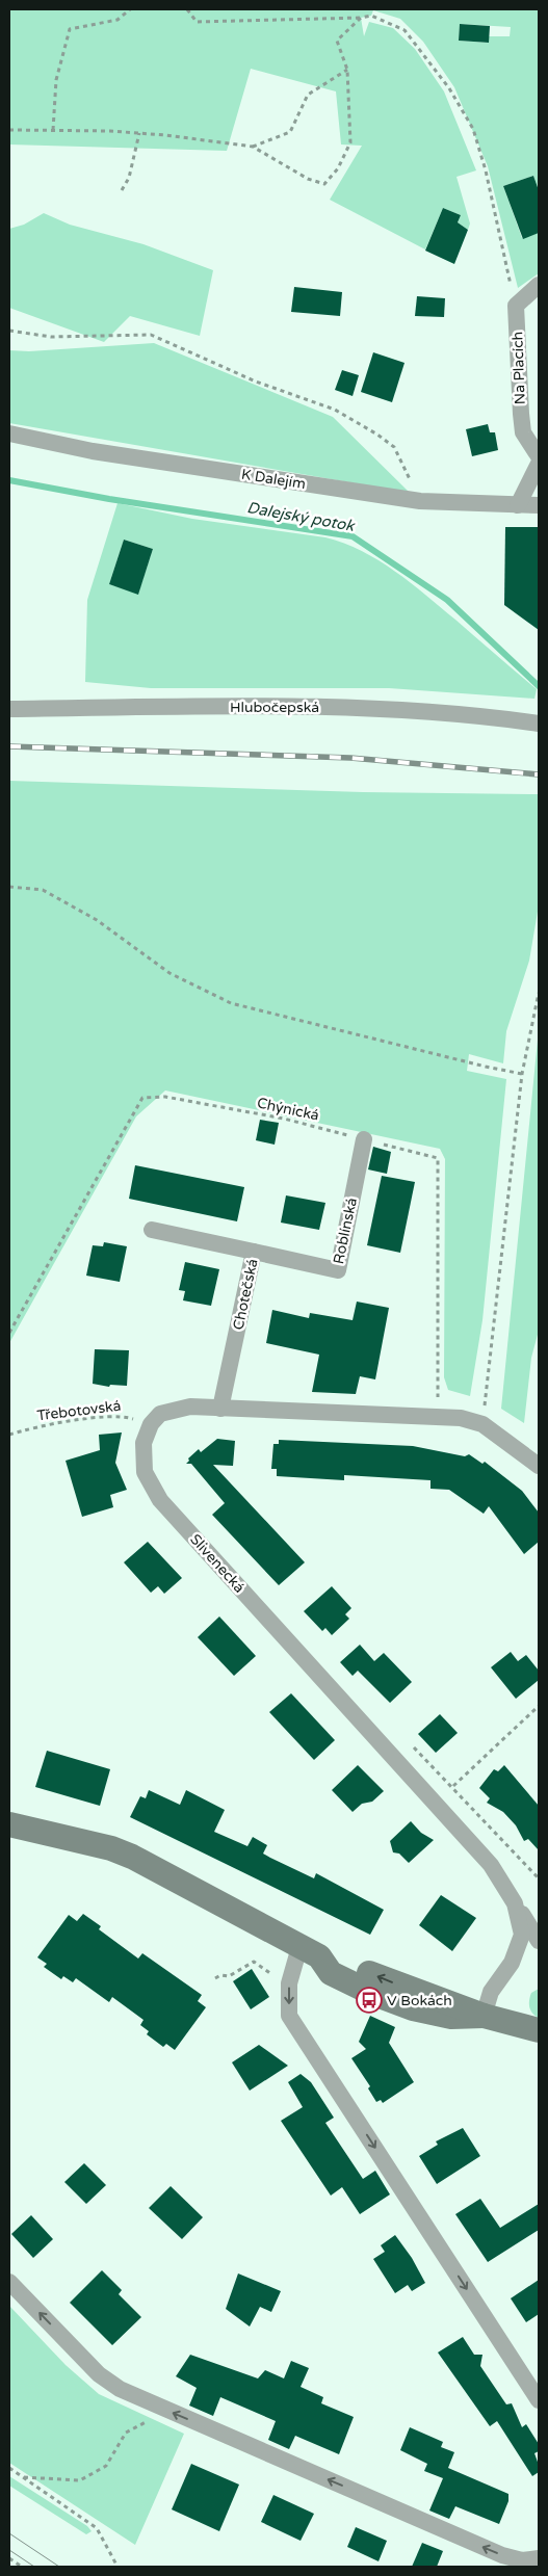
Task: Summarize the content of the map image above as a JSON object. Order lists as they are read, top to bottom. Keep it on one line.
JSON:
{"streets":{"street":["Na Placích","K Dalejím","Hlubočepská","Roblínská","Chotečská","Slivenecká"],"path":["Chýnická","Třebotovská"]},"crossings":[["Chýnická","Roblínská"],["Roblínská","Chotečská"],["Třebotovská","Slivenecká"]],"water":["Dalejský potok"],"places":{"bus stop":["V Bokách"]}}
